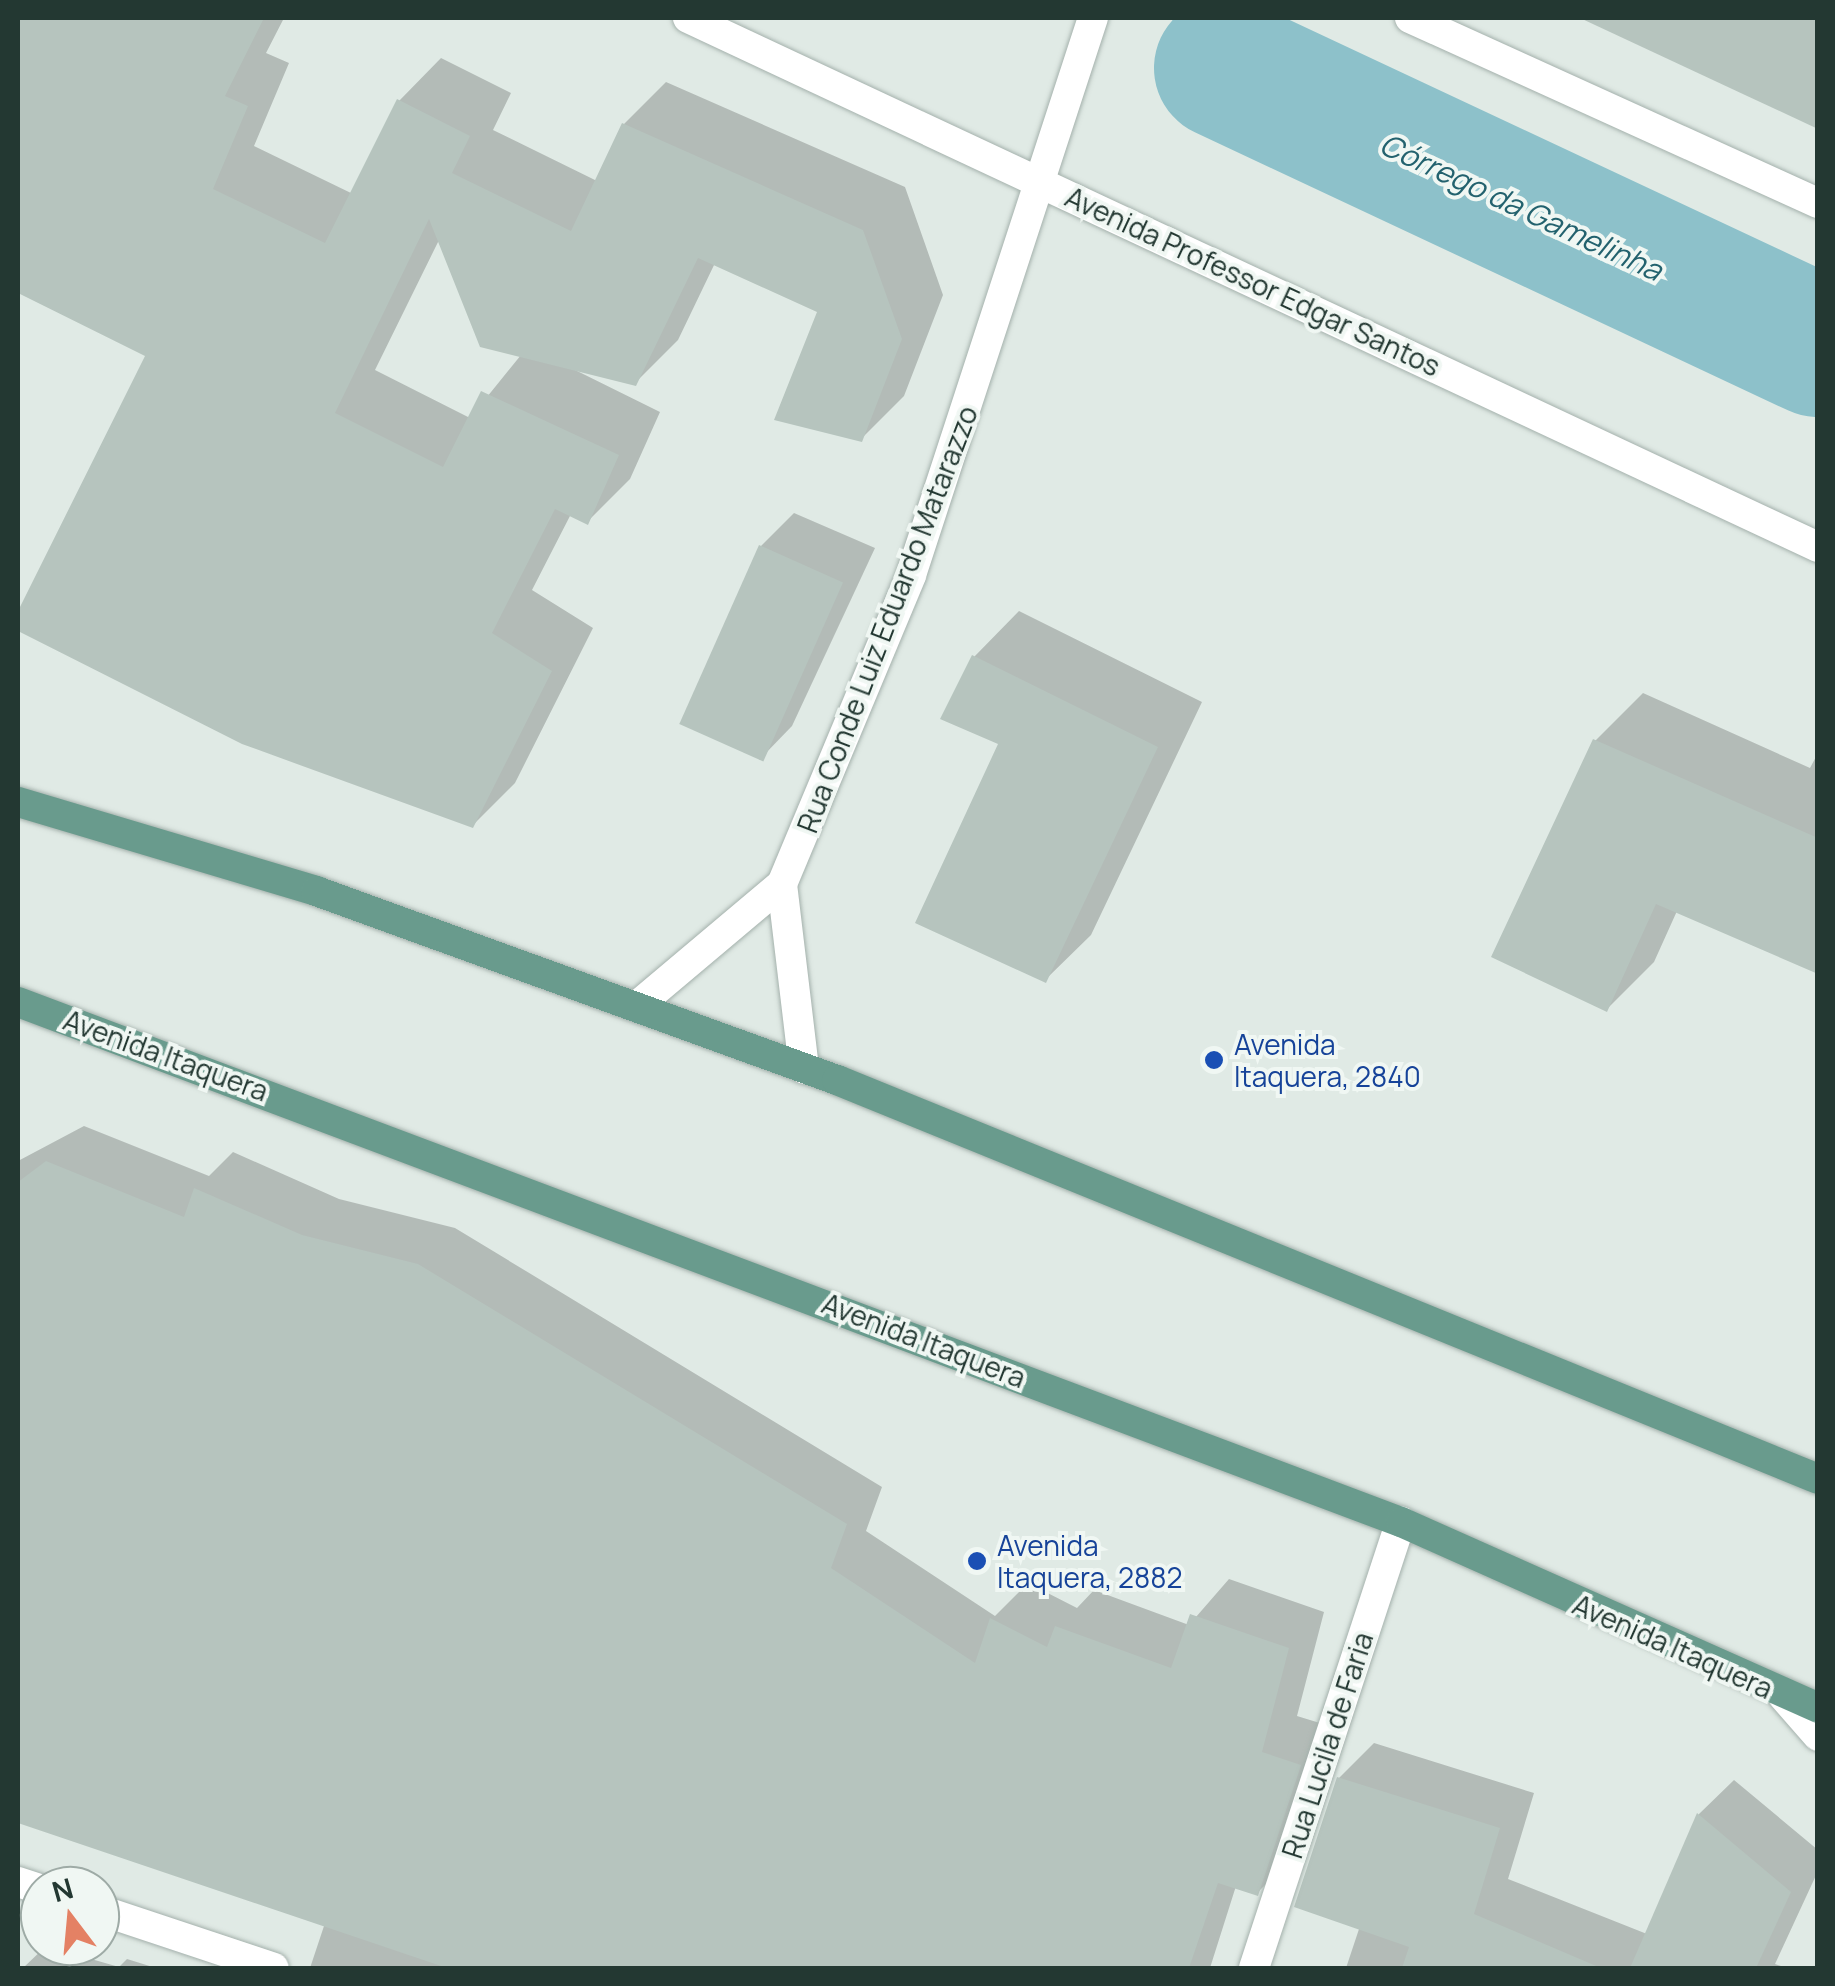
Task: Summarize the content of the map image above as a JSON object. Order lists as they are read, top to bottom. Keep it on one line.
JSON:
{"streets":{"main road":["Avenida Itaquera"],"street":["Avenida Professor Edgar Santos","Rua Conde Luiz Eduardo Matarazzo","Rua Lucila de Faria"]},"crossings":[["Avenida Professor Edgar Santos","Rua Conde Luiz Eduardo Matarazzo"],["Avenida Itaquera","Rua Lucila de Faria"]],"water":["Córrego da Gamelinha"],"places":["Avenida Itaquera, 2840","Avenida Itaquera, 2882"],"north":"top"}
